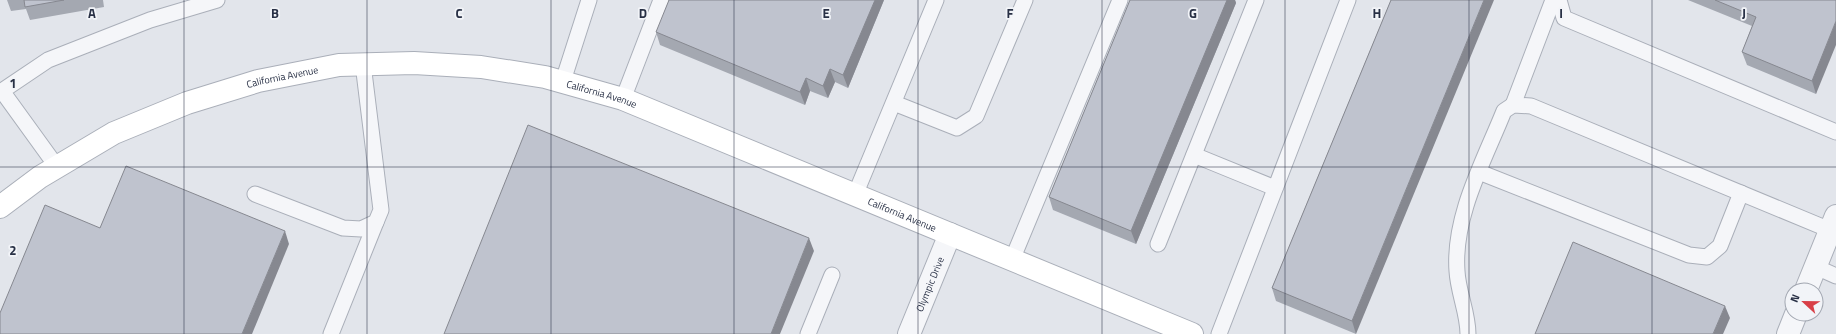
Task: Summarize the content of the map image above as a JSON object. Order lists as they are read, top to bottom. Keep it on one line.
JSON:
{"streets":{"main road":["California Avenue"],"street":["Olympic Drive"]},"crossings":[["California Avenue","Olympic Drive"]],"north":"left","grid":{"columns":["A","B","C","D","E","F","G","H","I","J"],"rows":["1","2"]}}
